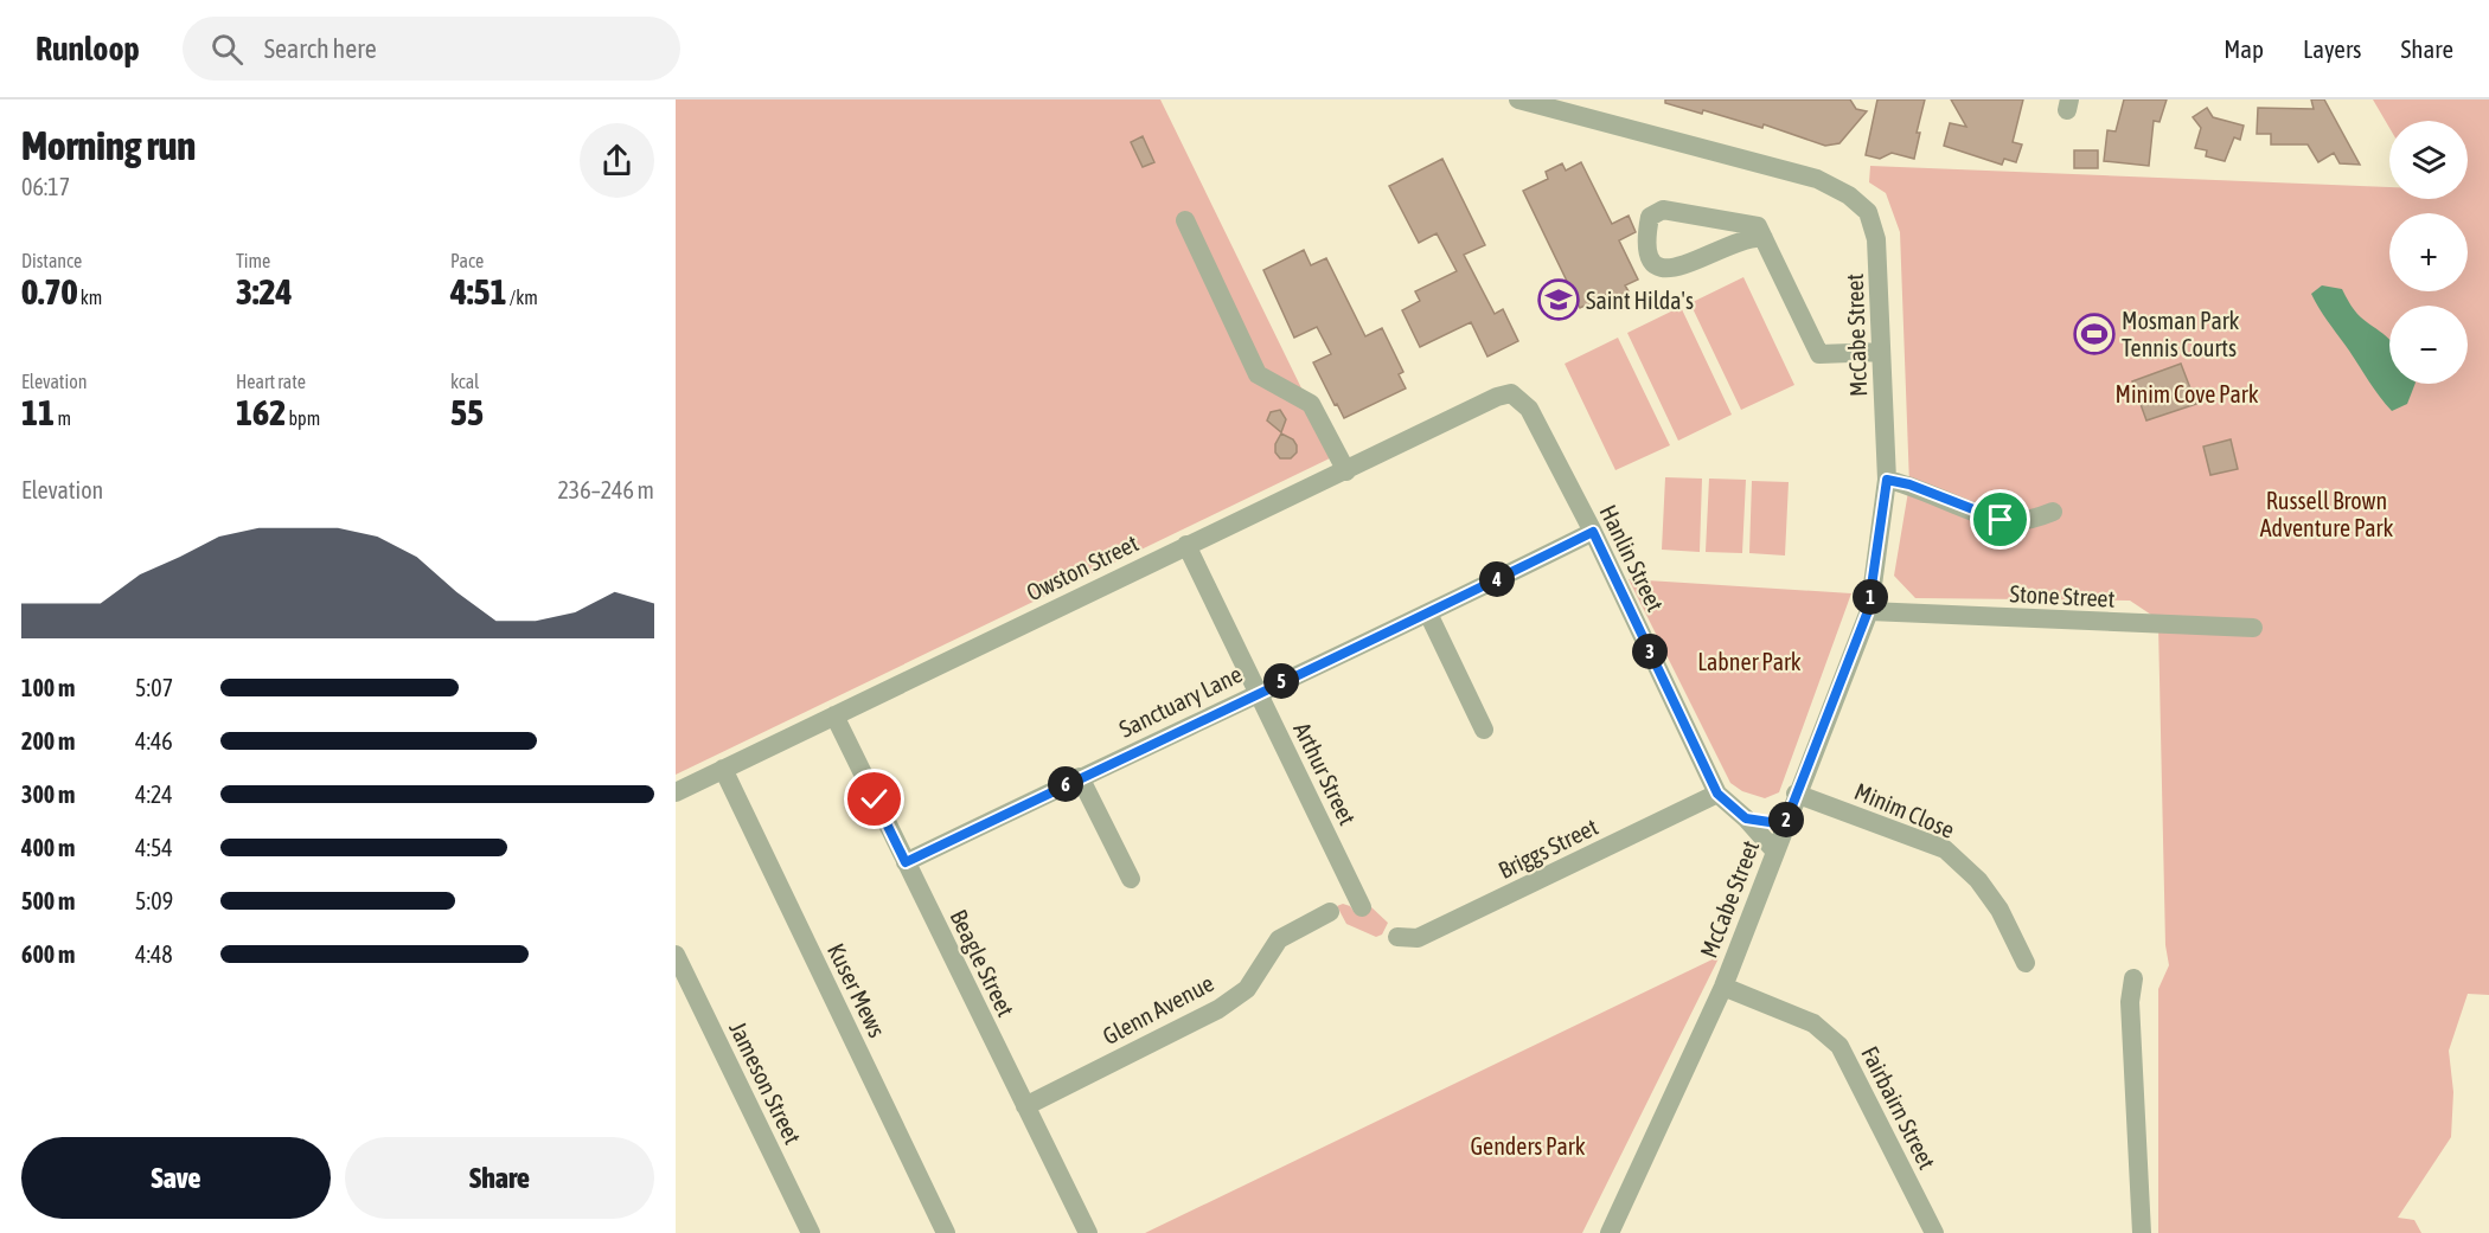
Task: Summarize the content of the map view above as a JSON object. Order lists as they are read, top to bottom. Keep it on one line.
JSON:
{"streets":{"street":["McCabe Street","Hanlin Street","Owston Street","Stone Street","Sanctuary Lane","Arthur Street","Minim Close","Briggs Street","Beagle Street","Kuser Mews","Glenn Avenue","Jameson Street","Fairbairn Street"]},"crossings":[["McCabe Street","Hanlin Street"],["McCabe Street","Stone Street"],["McCabe Street","Minim Close"],["McCabe Street","Fairbairn Street"],["Hanlin Street","Owston Street"],["Hanlin Street","Sanctuary Lane"],["Hanlin Street","Briggs Street"],["Owston Street","Arthur Street"],["Owston Street","Beagle Street"],["Owston Street","Kuser Mews"],["Sanctuary Lane","Arthur Street"],["Sanctuary Lane","Beagle Street"],["Beagle Street","Glenn Avenue"]],"parks":["Minim Cove Park","Russell Brown Adventure Park","Labner Park","Genders Park"],"places":{"school or university":["Saint Hilda's"],"sports":["Mosman Park Tennis Courts"]},"page":{"header":"Runloop","search":"Search here","nav":["Map","Layers","Share"],"heading":["Morning run","06:17"],"map_buttons":["+","−"],"stats":[["Distance","0.70 km"],["Time","3:24"],["Pace","4:51 /km"],["Elevation","11 m"],["Heart rate","162 bpm"],["kcal","55"]],"chart":["Elevation","236–246 m"],"pins":["4","1","3","5","6","2"],"list":[{"name":"100 m","note":"5:07"},{"name":"200 m","note":"4:46"},{"name":"300 m","note":"4:24"},{"name":"400 m","note":"4:54"},{"name":"500 m","note":"5:09"},{"name":"600 m","note":"4:48"}],"buttons":["Save","Share"]}}
